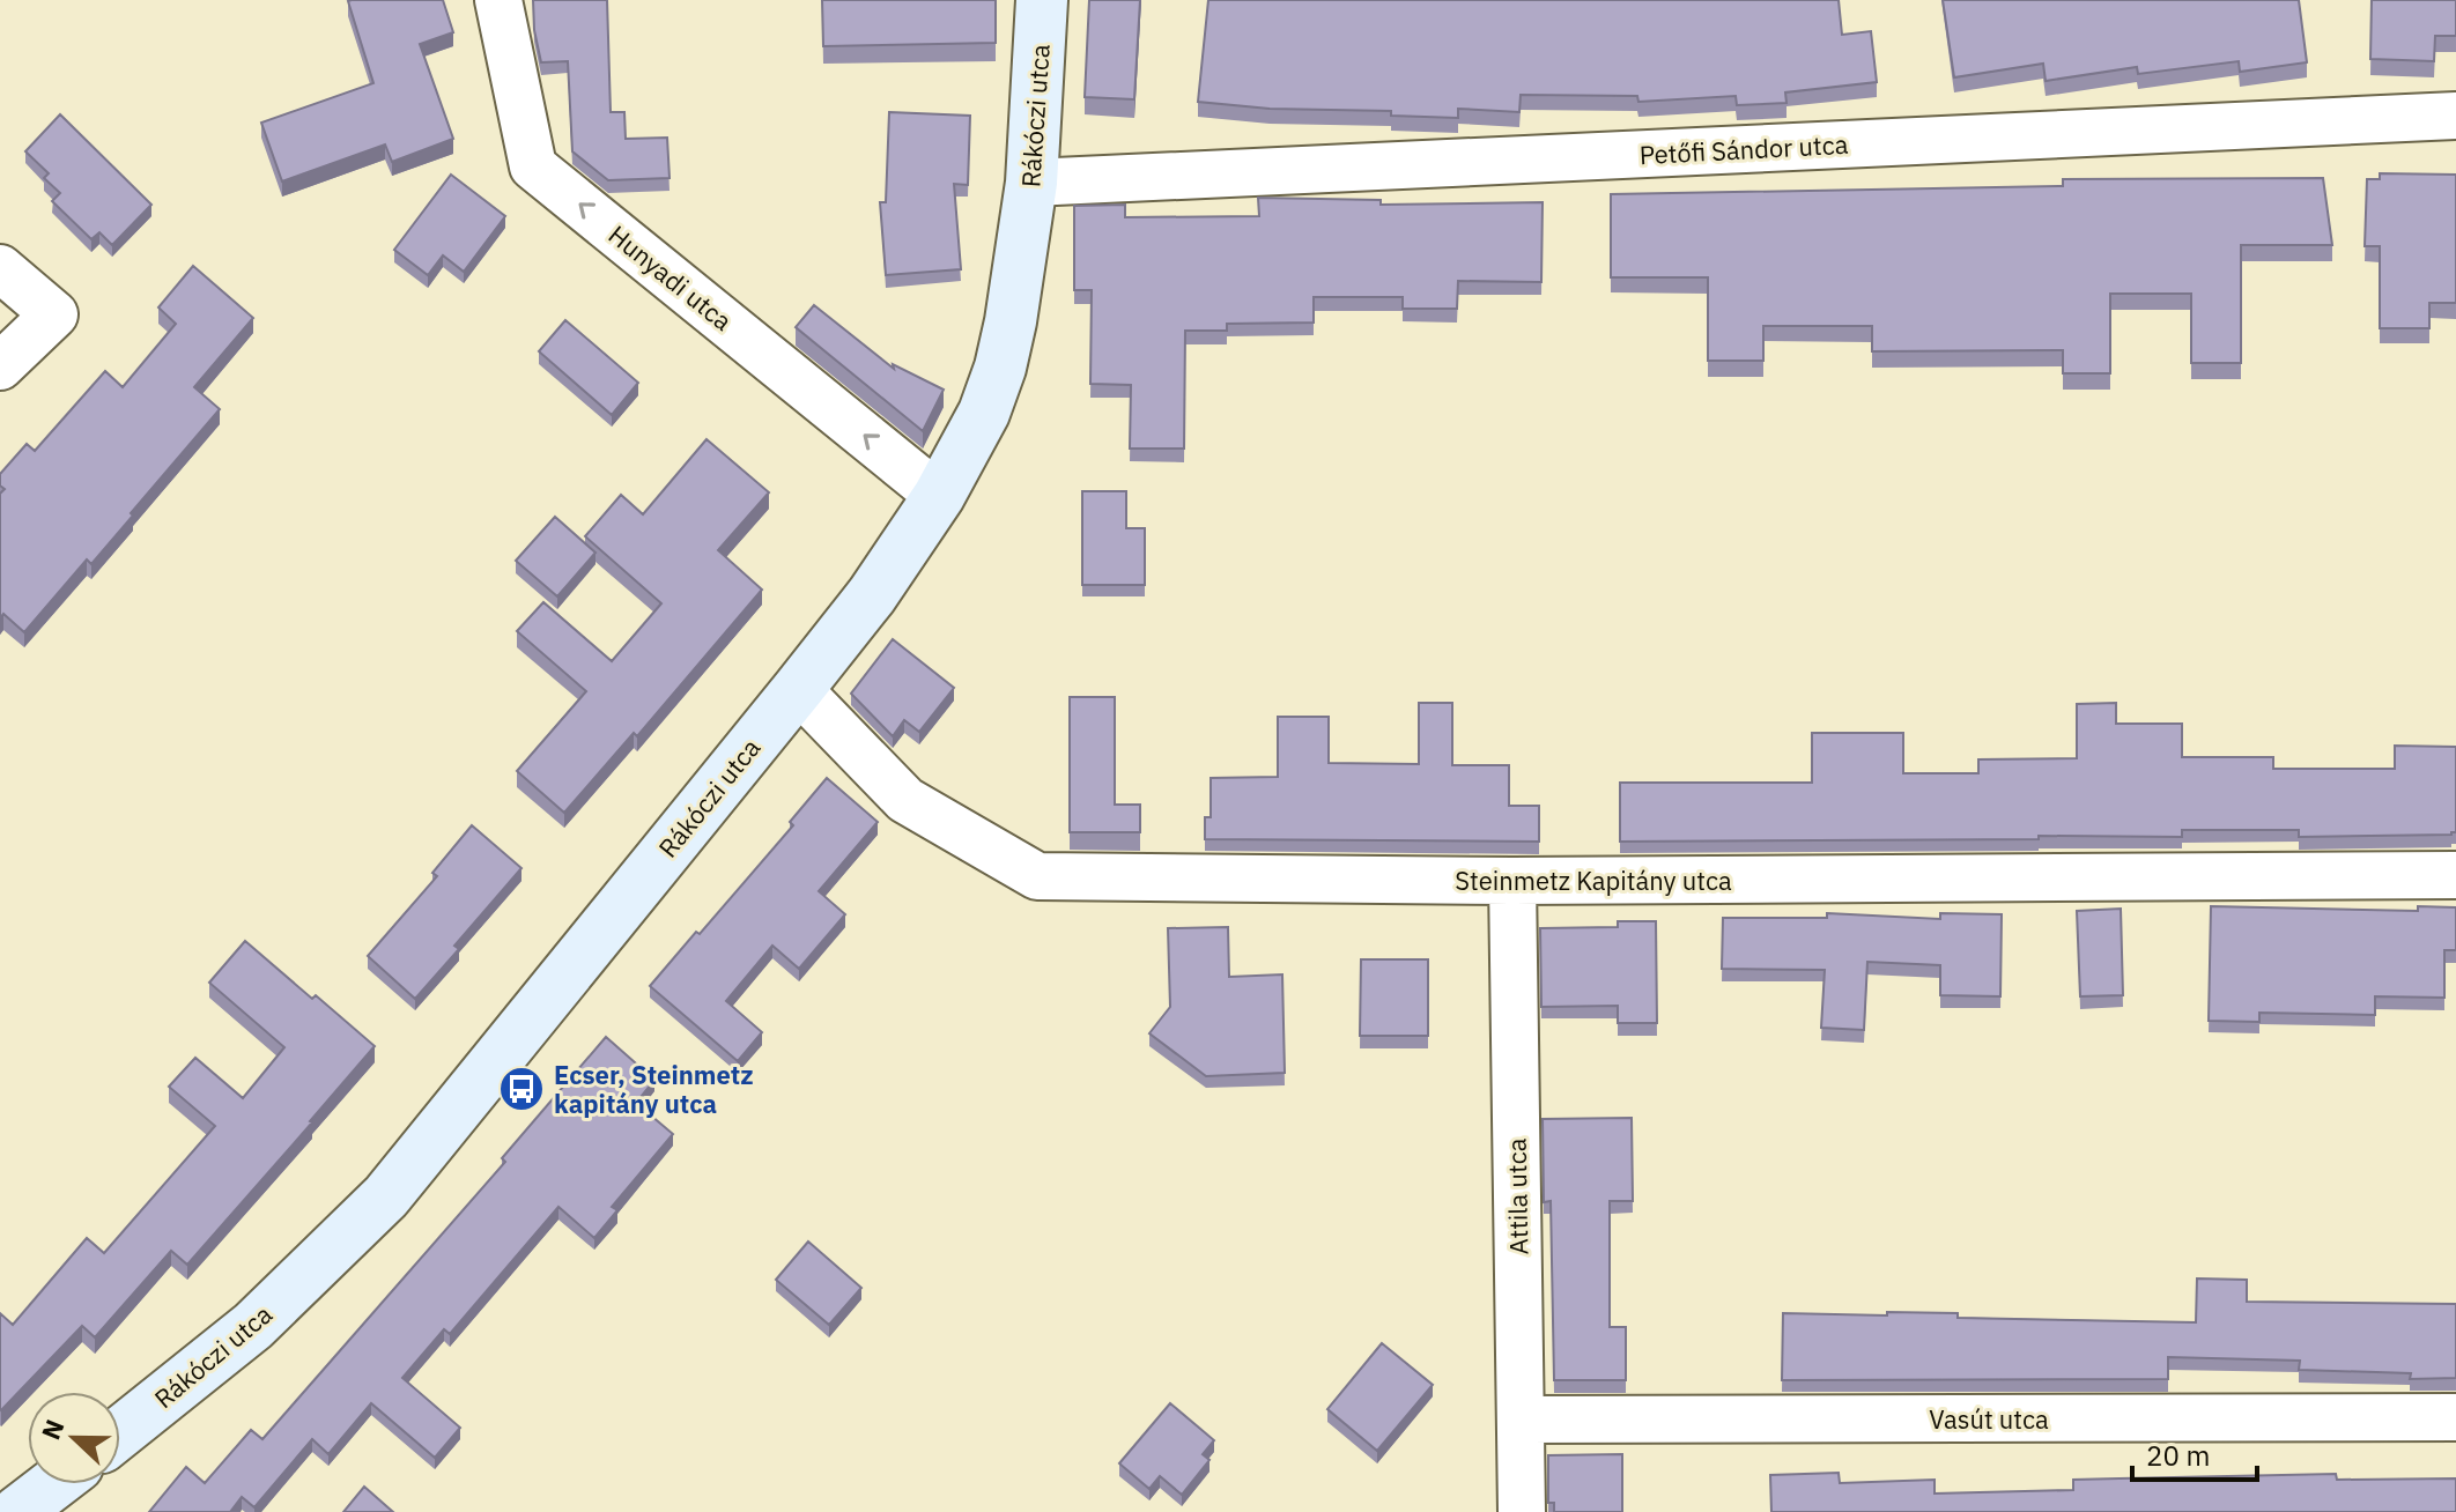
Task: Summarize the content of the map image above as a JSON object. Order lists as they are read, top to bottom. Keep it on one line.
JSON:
{"streets":{"main road":["Rákóczi utca"],"street":["Petőfi Sándor utca","Hunyadi utca","Steinmetz Kapitány utca","Attila utca","Vasút utca"]},"crossings":[["Rákóczi utca","Petőfi Sándor utca"],["Rákóczi utca","Hunyadi utca"],["Rákóczi utca","Steinmetz Kapitány utca"],["Steinmetz Kapitány utca","Attila utca"],["Attila utca","Vasút utca"]],"one_way":["Hunyadi utca"],"places":{"bus stop":["Ecser, Steinmetz kapitány utca"]},"scale_bar":"20 m","north":"left"}
